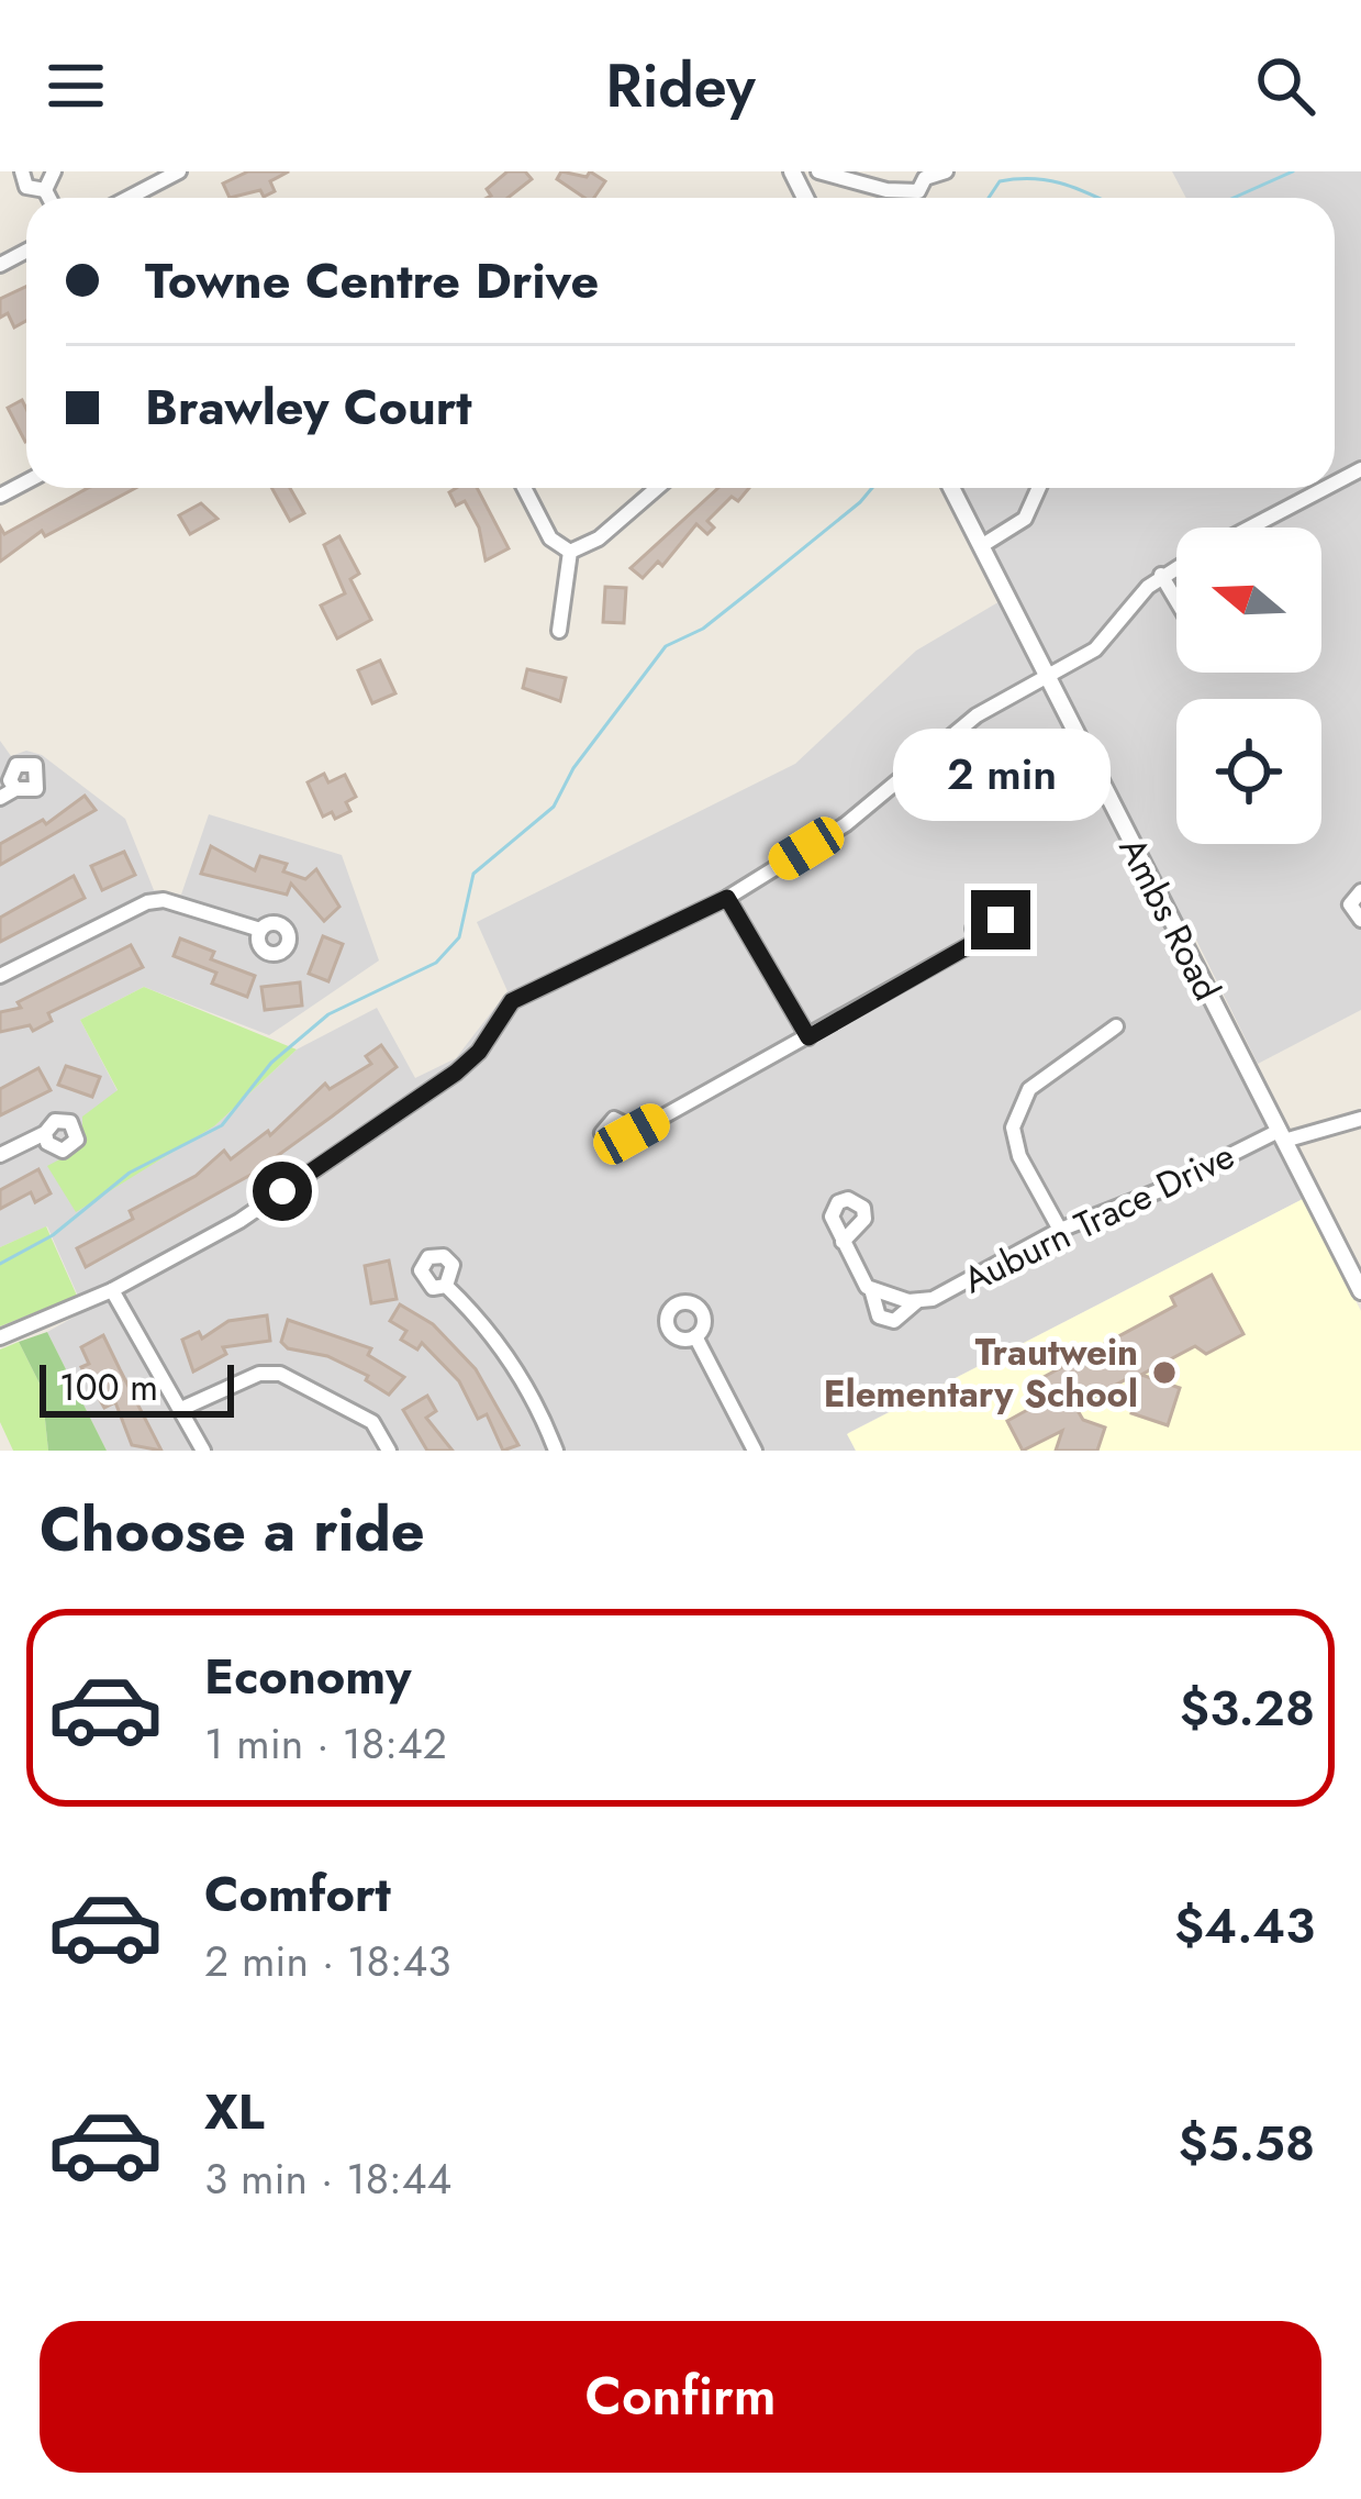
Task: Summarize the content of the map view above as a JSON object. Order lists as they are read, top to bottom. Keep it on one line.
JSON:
{"streets":{"street":["Ambs Road","Auburn Trace Drive"]},"crossings":[["Ambs Road","Auburn Trace Drive"]],"places":["Trautwein Elementary School"],"scale_bar":"100 m","north":"left","page":{"header":"Ridey","banner":["Towne Centre Drive","Brawley Court"],"bubble":"2 min","scale":"100 m","heading":"Choose a ride","list":[{"name":"Economy","note":"1 min · 18:42","value":"$3.28"},{"name":"Comfort","note":"2 min · 18:43","value":"$4.43"},{"name":"XL","note":"3 min · 18:44","value":"$5.58"}],"buttons":"Confirm"}}
